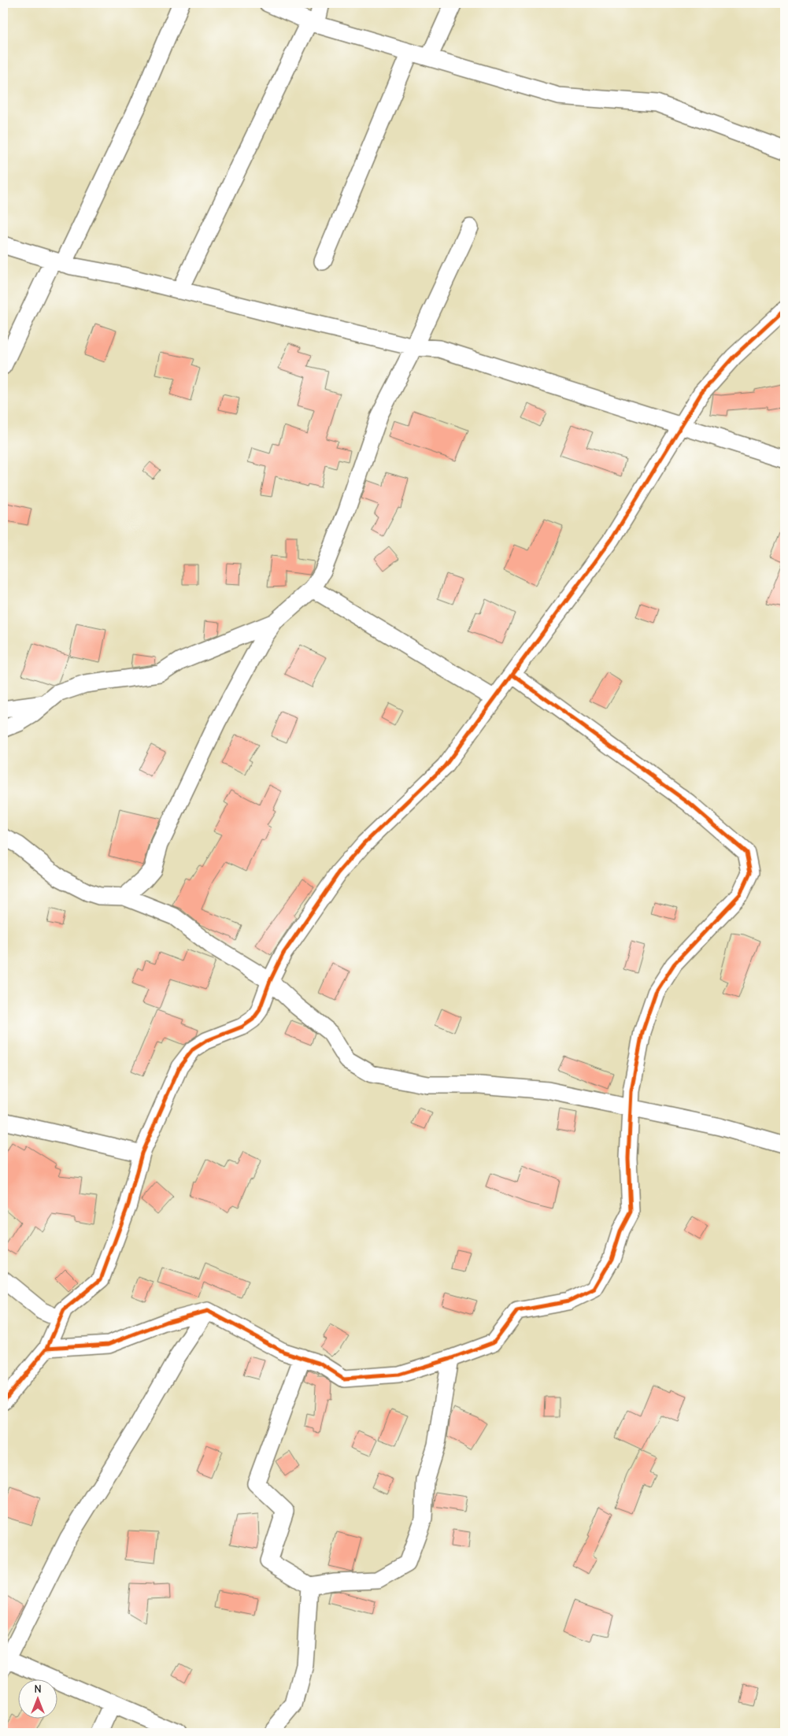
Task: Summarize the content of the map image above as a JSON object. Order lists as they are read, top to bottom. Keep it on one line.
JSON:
{"north":"top"}
